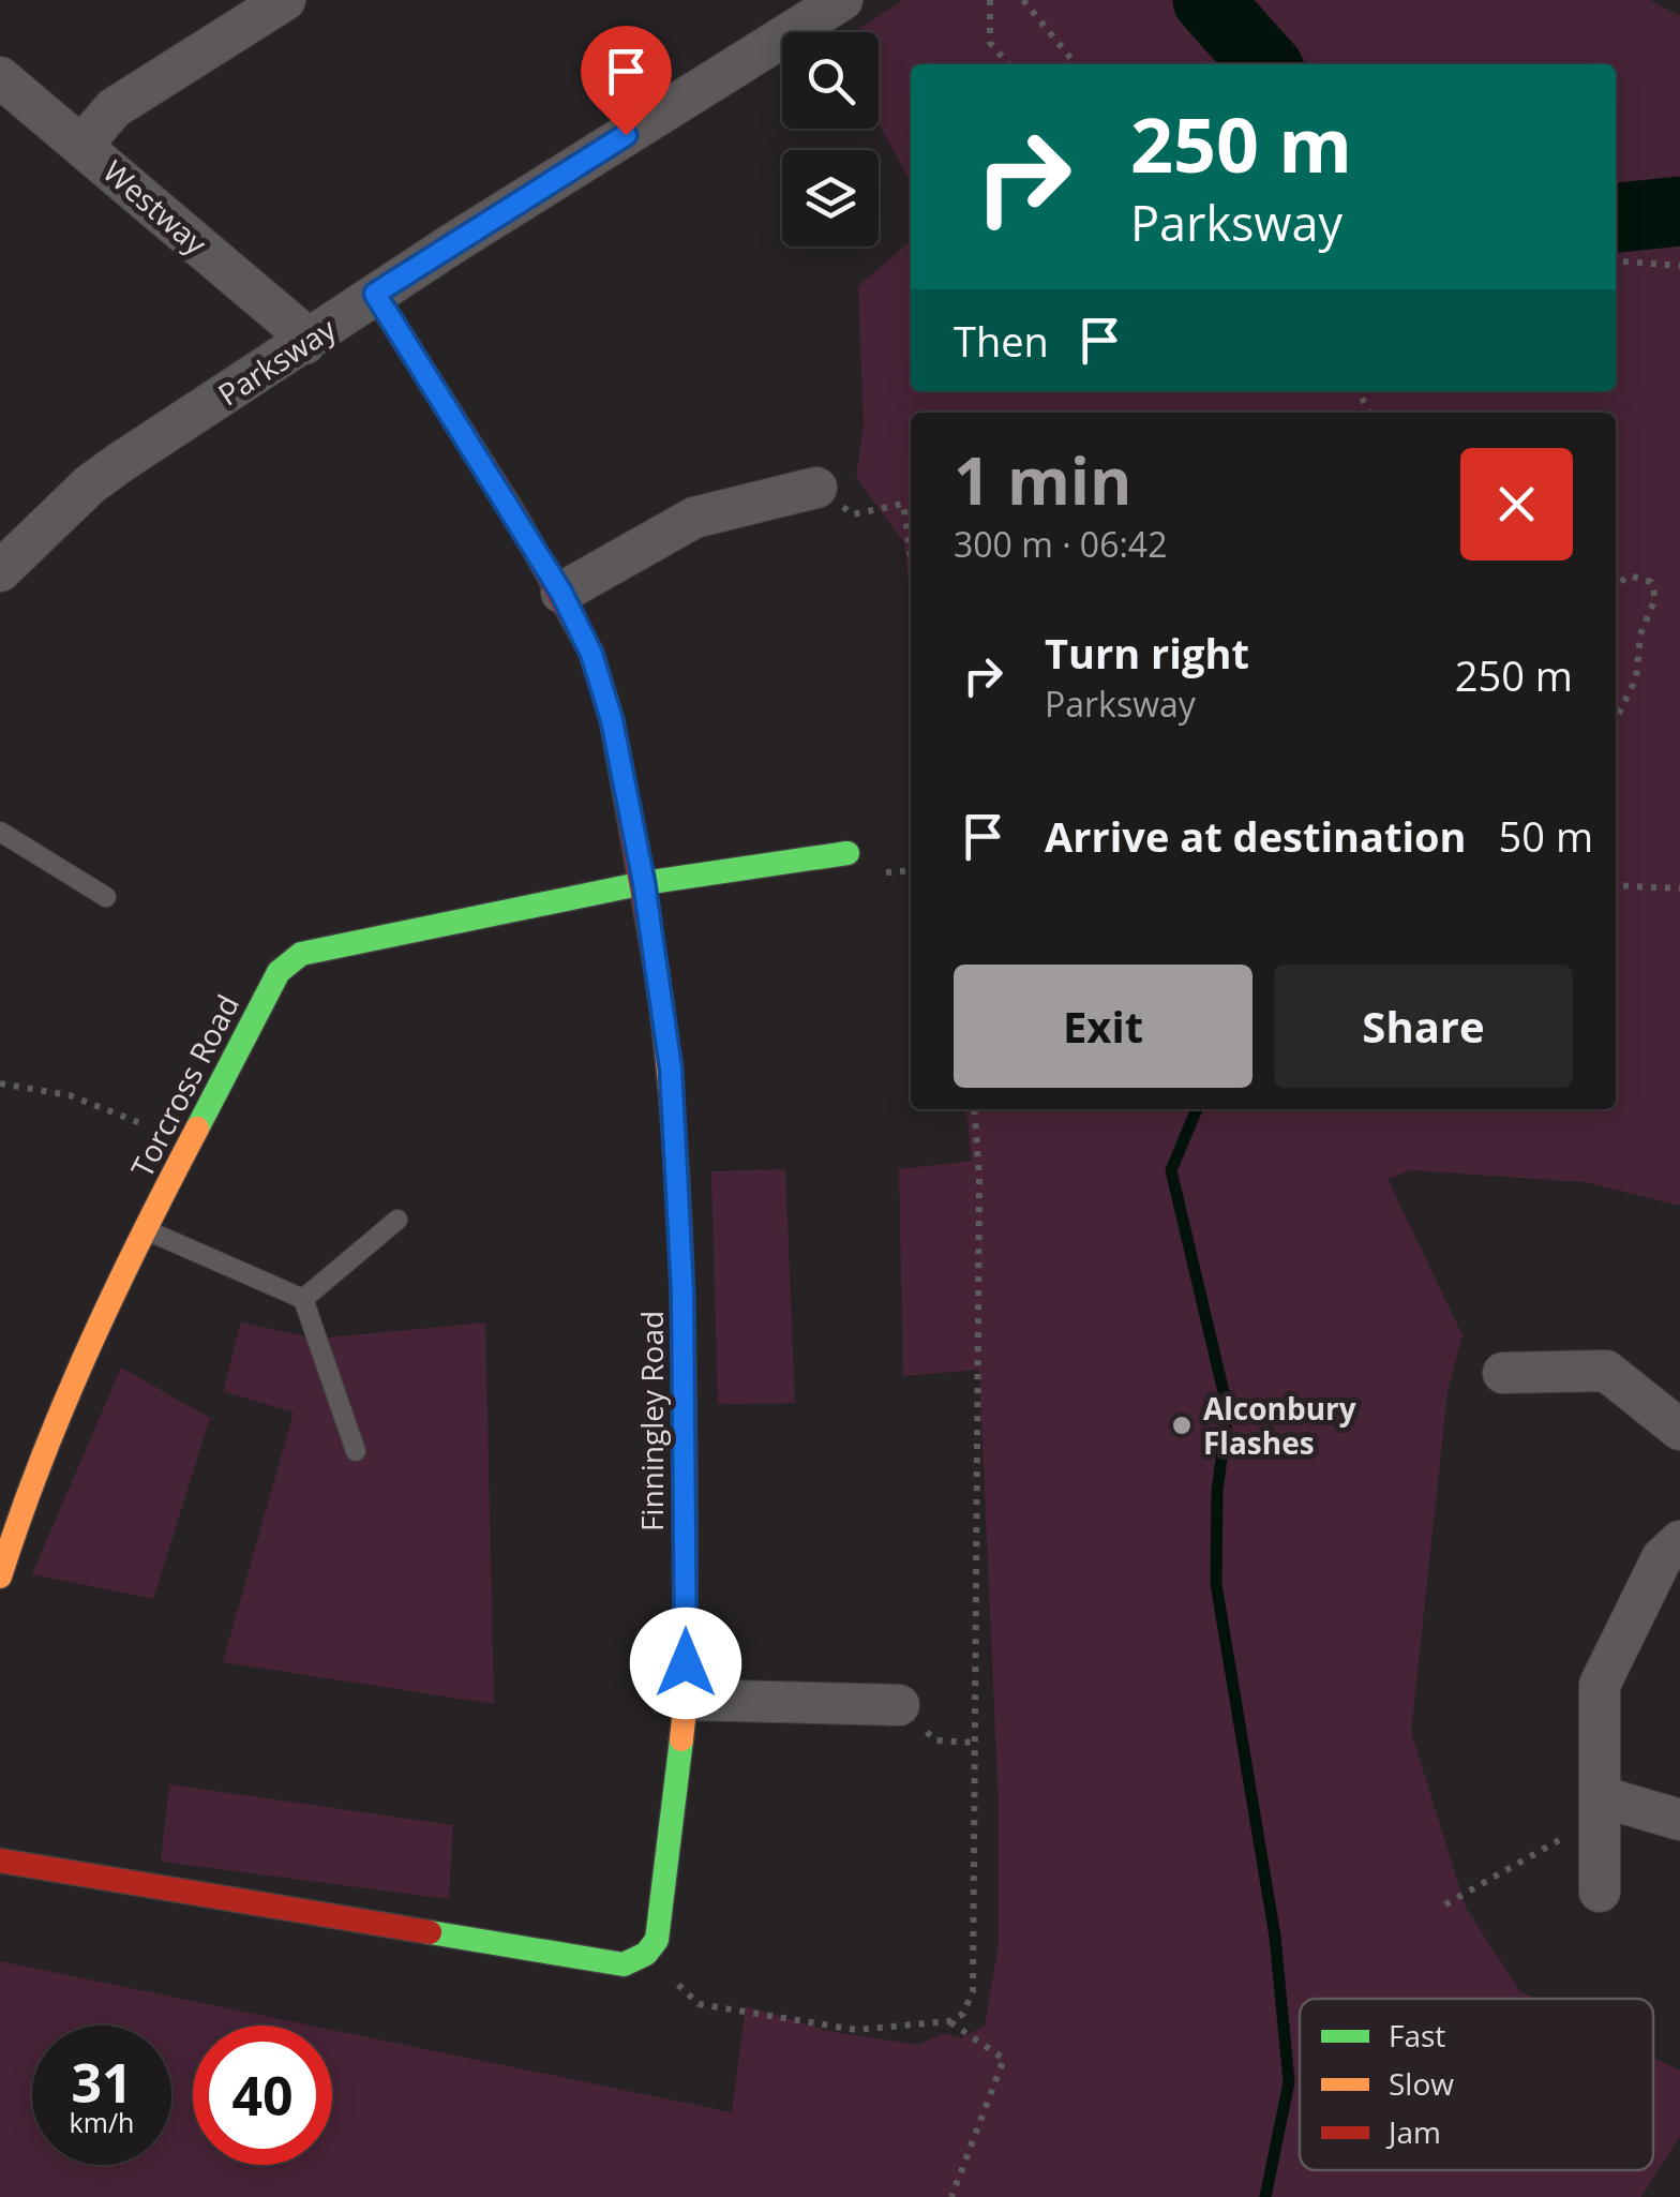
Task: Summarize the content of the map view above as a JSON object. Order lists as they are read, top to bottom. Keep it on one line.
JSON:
{"streets":{"street":["Westway","Parksway","Torcross Road","Finningley Road"]},"crossings":[["Westway","Parksway"],["Parksway","Finningley Road"],["Torcross Road","Finningley Road"]],"places":["Alconbury Flashes"],"legend":["Fast","Slow","Jam"],"page":{"turn":["250 m","Parksway"],"then":"Then","heading":["1 min","300 m · 06:42"],"list":[{"name":"Turn right","note":"Parksway","value":"250 m"},{"name":"Arrive at destination","value":"50 m"}],"buttons":["Exit","Share"],"speed":"31 km/h","limit":"40"}}
